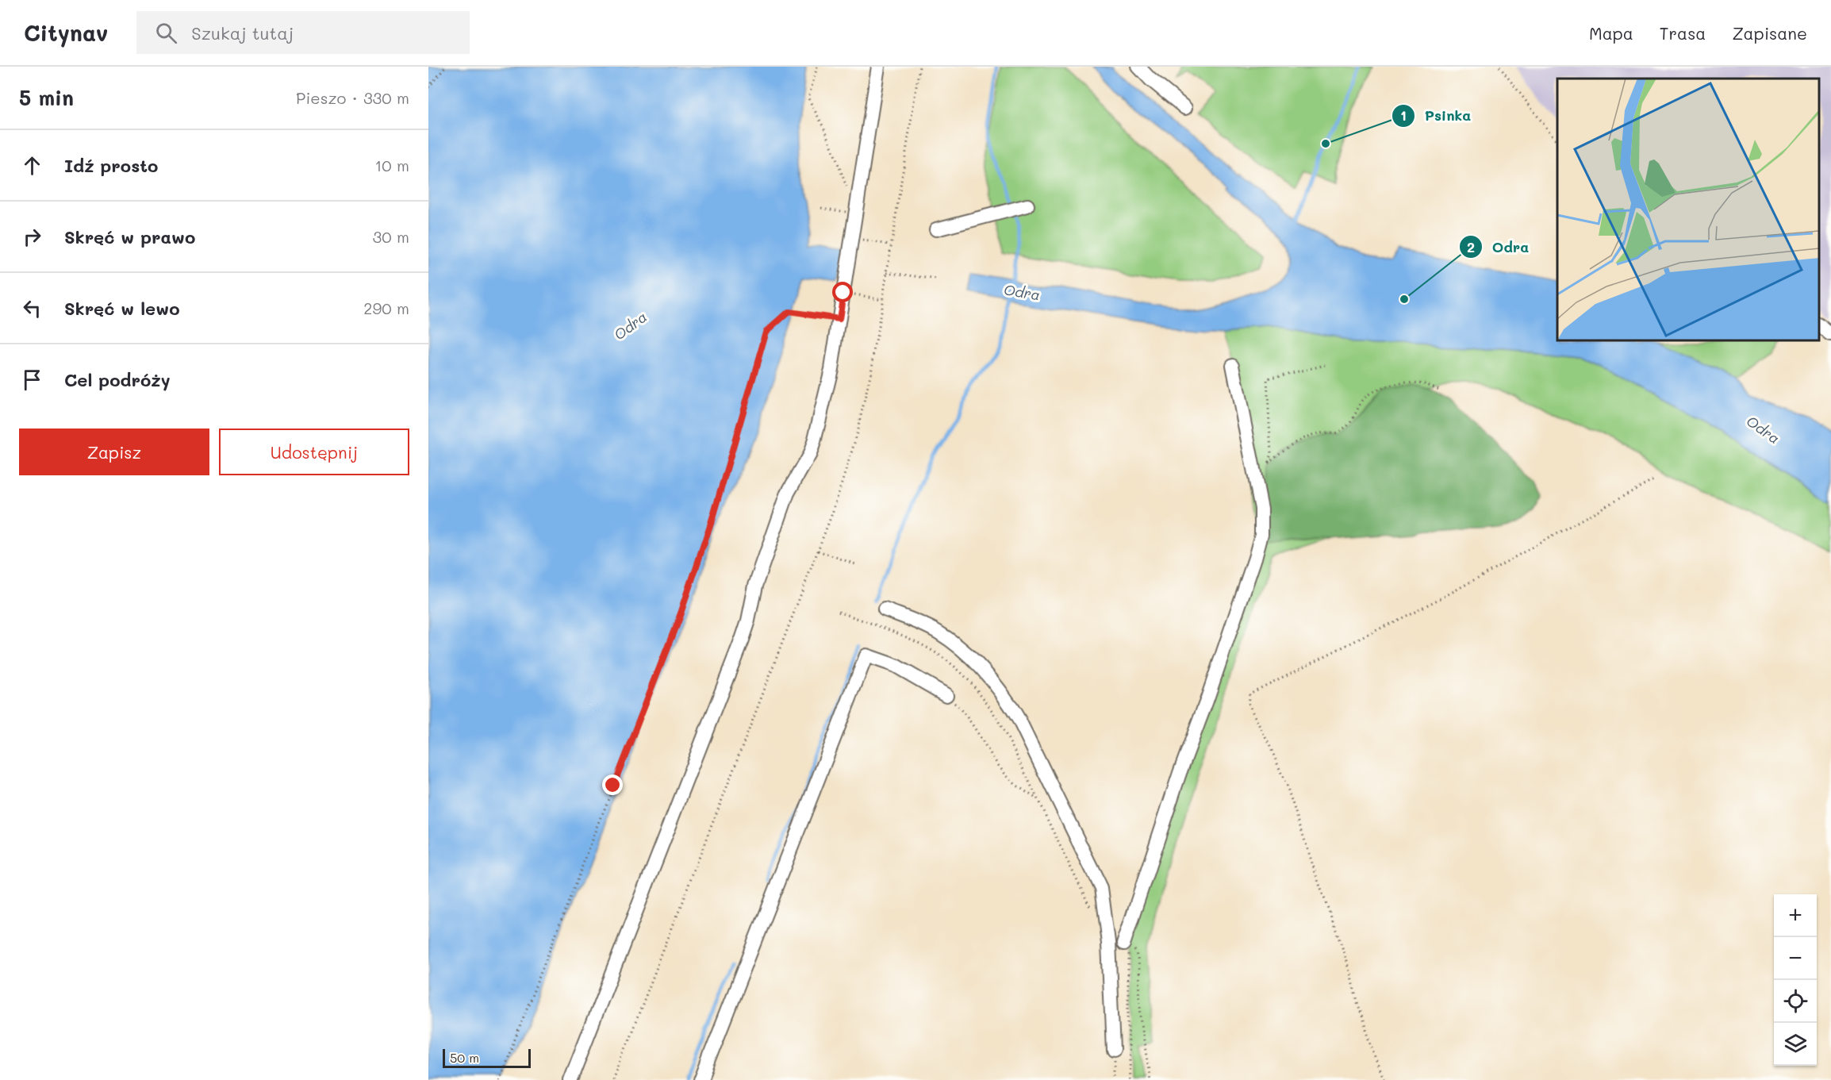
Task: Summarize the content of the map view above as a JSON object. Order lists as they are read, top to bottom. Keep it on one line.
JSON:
{"water":["Odra"],"places":["Psinka","Odra"],"scale_bar":"50 m","page":{"header":"Citynav","search":"Szukaj tutaj","nav":["Mapa","Trasa","Zapisane"],"heading":["5 min","Pieszo · 330 m"],"list":[["Idź prosto","10 m"],["Skręć w prawo","30 m"],["Skręć w lewo","290 m"],"Cel podróży"],"buttons":["Zapisz","Udostępnij"],"map_buttons":["+","−"],"scale":"50 m"}}
